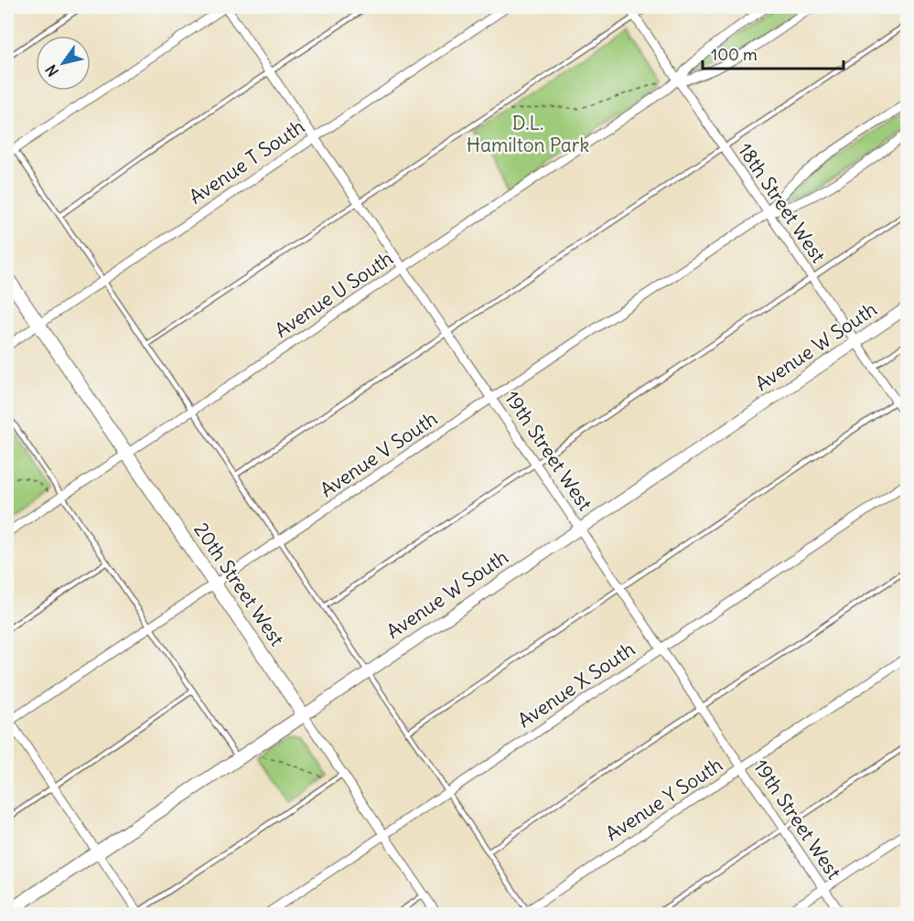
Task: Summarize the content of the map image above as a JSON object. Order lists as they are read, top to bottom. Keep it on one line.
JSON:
{"streets":{"main road":["Avenue W South","20th Street West"],"street":["Avenue T South","18th Street West","Avenue U South","19th Street West","Avenue V South","Avenue X South","Avenue Y South"]},"crossings":[["Avenue T South","19th Street West"],["Avenue T South","20th Street West"],["18th Street West","Avenue U South"],["18th Street West","Avenue W South"],["18th Street West","Avenue V South"],["Avenue U South","19th Street West"],["Avenue U South","20th Street West"],["Avenue W South","19th Street West"],["Avenue W South","20th Street West"],["19th Street West","Avenue V South"],["19th Street West","Avenue X South"],["19th Street West","Avenue Y South"],["Avenue V South","20th Street West"],["20th Street West","Avenue X South"]],"parks":["D.L. Hamilton Park"],"scale_bar":"100 m","north":"bottom left"}
